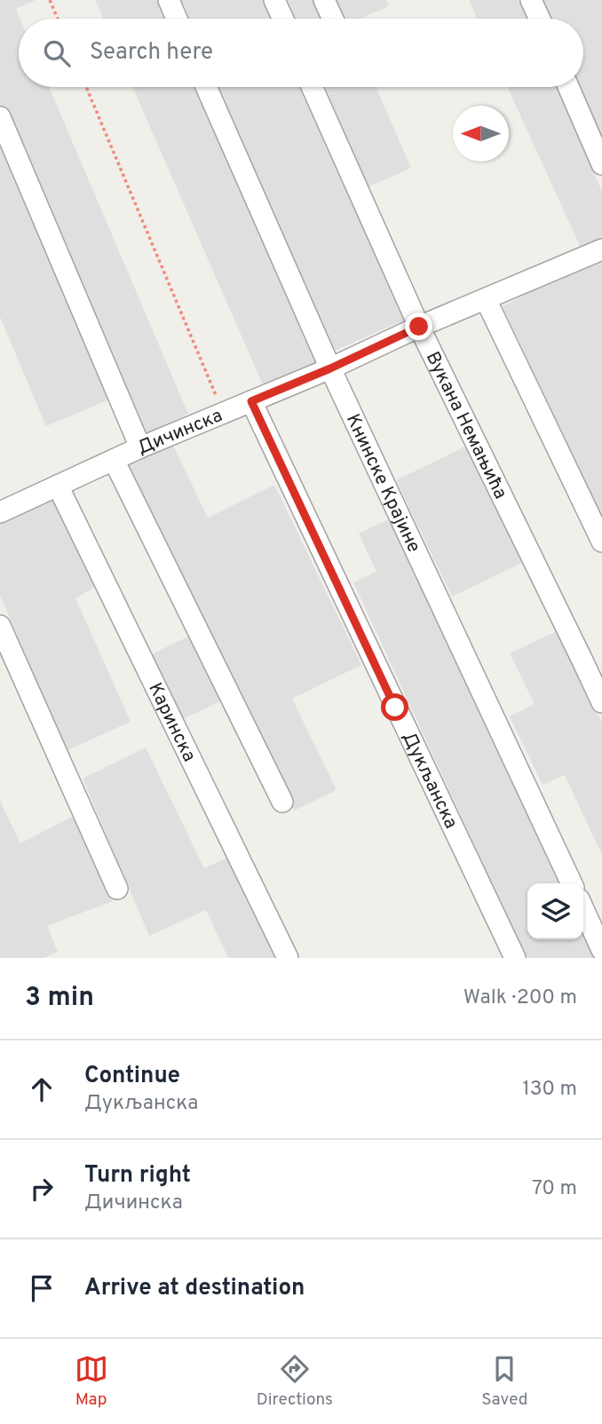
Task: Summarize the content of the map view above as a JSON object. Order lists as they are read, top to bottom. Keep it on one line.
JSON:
{"streets":{"street":["Вукана Немањића","Дичинска","Книнске Крајине","Каринска","Дукљанска"]},"crossings":[["Вукана Немањића","Дичинска"],["Дичинска","Книнске Крајине"],["Дичинска","Каринска"],["Дичинска","Дукљанска"]],"north":"left","page":{"search":"Search here","heading":["3 min","Walk · 200 m"],"list":[["Continue","Дукљанска","130 m"],["Turn right","Дичинска","70 m"],"Arrive at destination"],"nav":["Map","Directions","Saved"]}}
